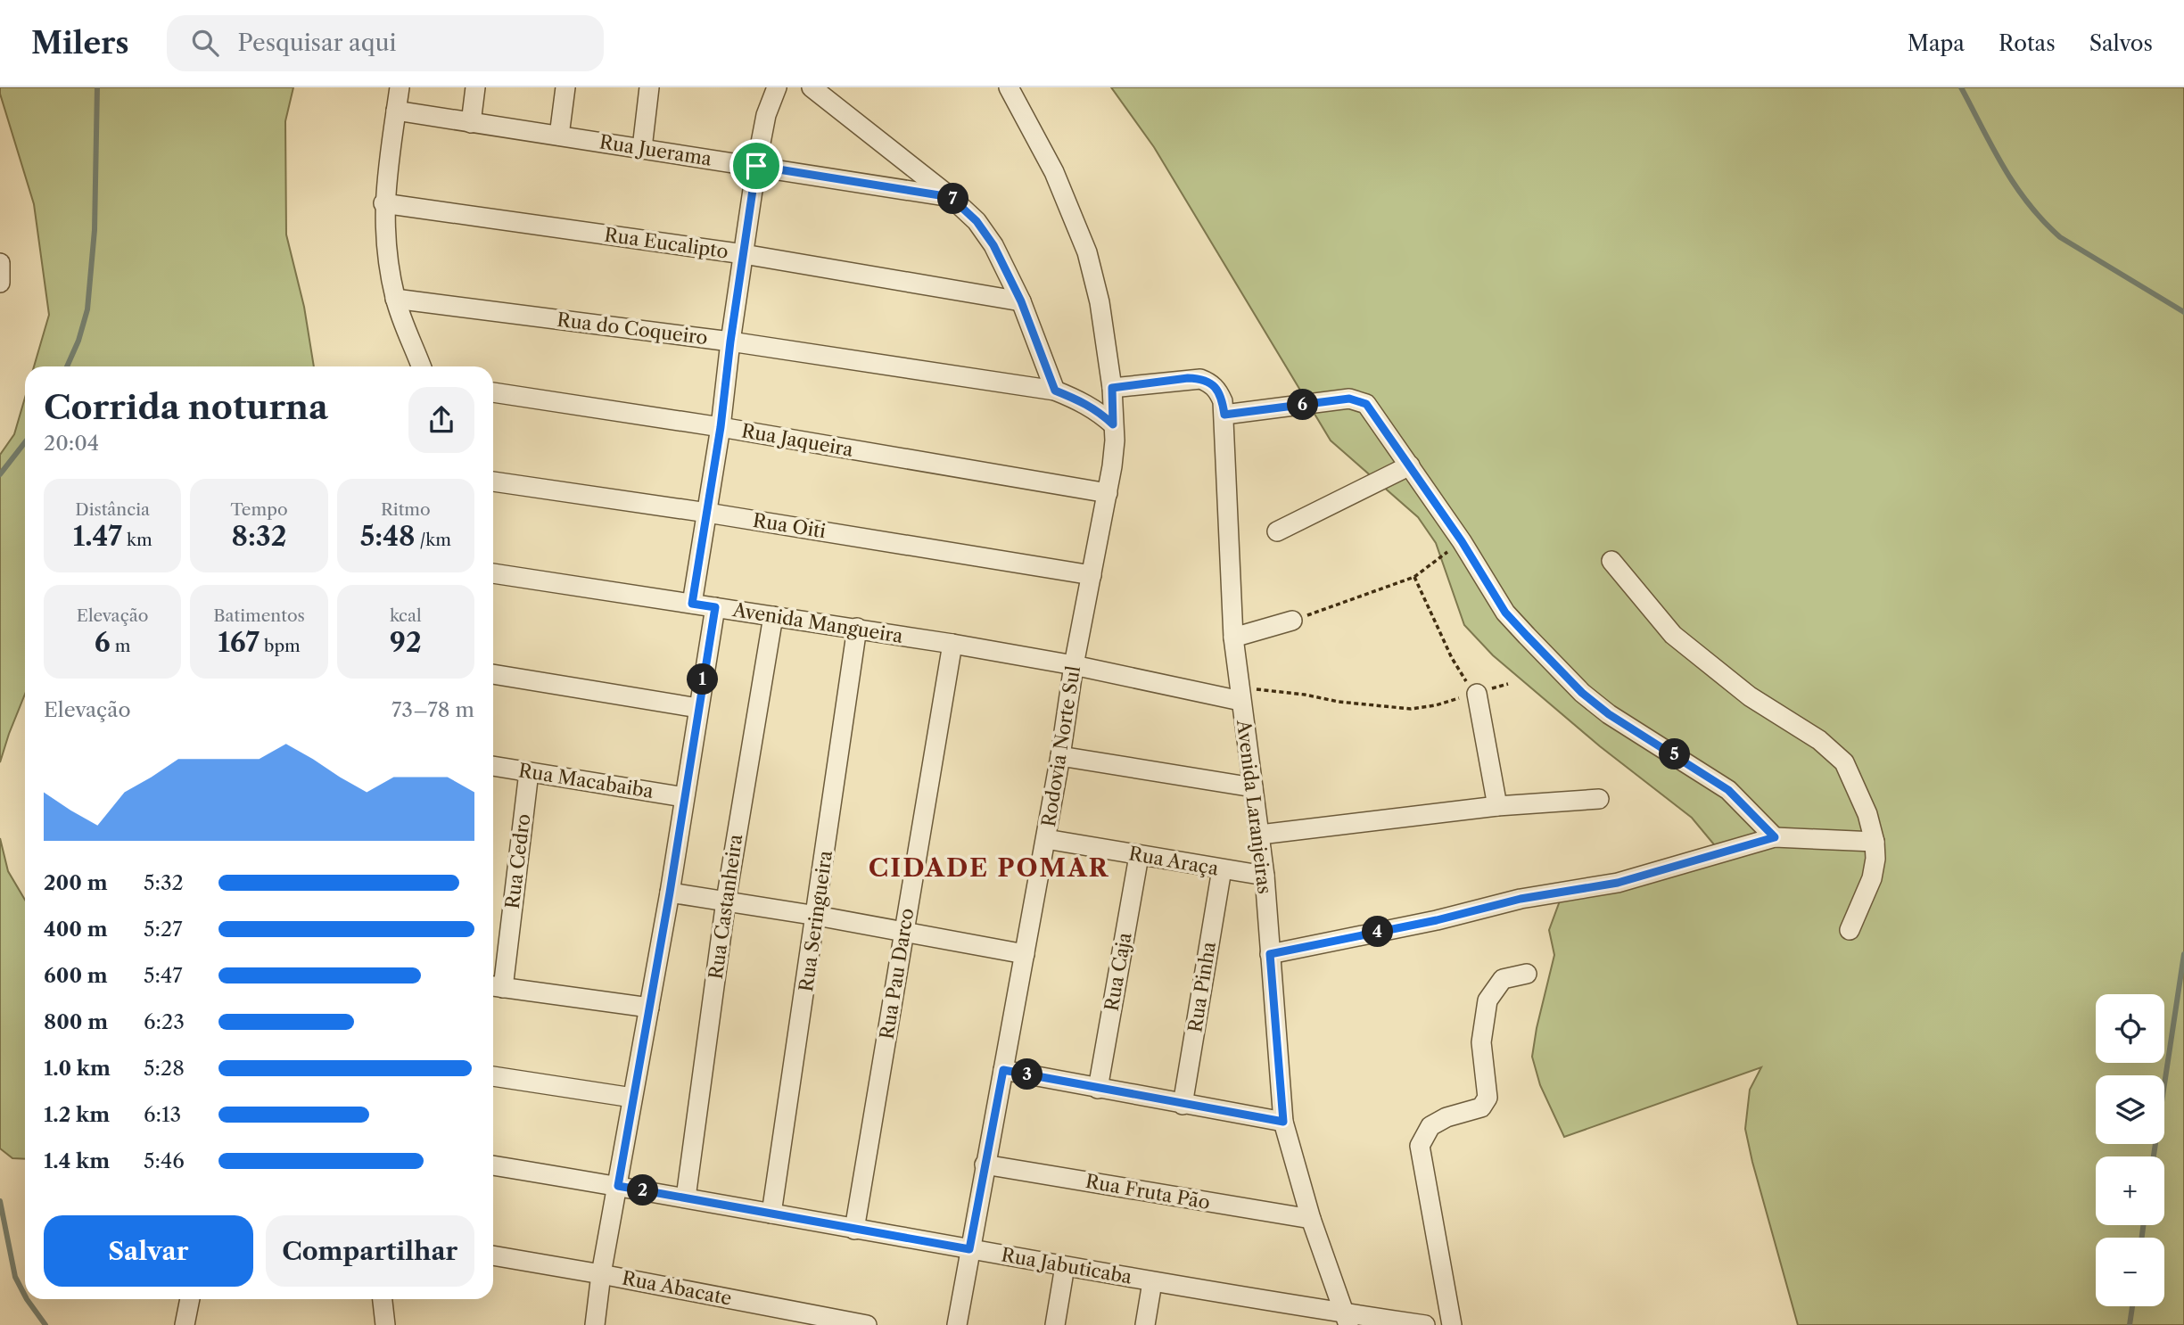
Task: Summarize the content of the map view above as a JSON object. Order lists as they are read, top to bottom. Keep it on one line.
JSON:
{"streets":{"street":["Rua Juerama","Rua Eucalipto","Rua do Coqueiro","Rua Jaqueira","Rua Oiti","Avenida Mangueira","Rodovia Norte Sul","Rua Macabaiba","Avenida Laranjeiras","Rua Cedro","Rua Araça","Rua Castanheira","Rua Seringueira","Rua Caja","Rua Pau Darco","Rua Pinha","Rua Fruta Pão","Rua Jabuticaba","Rua Abacate"]},"crossings":[["Rua Jaqueira","Rodovia Norte Sul"],["Rua Oiti","Rodovia Norte Sul"],["Avenida Mangueira","Rodovia Norte Sul"],["Avenida Mangueira","Avenida Laranjeiras"],["Avenida Mangueira","Rua Castanheira"],["Avenida Mangueira","Rua Seringueira"],["Avenida Mangueira","Rua Pau Darco"],["Rodovia Norte Sul","Avenida Laranjeiras"],["Rodovia Norte Sul","Rua Araça"],["Rodovia Norte Sul","Rua Fruta Pão"],["Rodovia Norte Sul","Rua Jabuticaba"],["Rua Macabaiba","Rua Cedro"],["Avenida Laranjeiras","Rua Araça"],["Avenida Laranjeiras","Rua Fruta Pão"],["Avenida Laranjeiras","Rua Jabuticaba"],["Rua Araça","Rua Caja"],["Rua Araça","Rua Pinha"],["Rua Castanheira","Rua Jabuticaba"],["Rua Seringueira","Rua Jabuticaba"],["Rua Pau Darco","Rua Jabuticaba"]],"districts":["CIDADE POMAR"],"page":{"header":"Milers","search":"Pesquisar aqui","nav":["Mapa","Rotas","Salvos"],"pins":["7","6","1","5","4","3","2"],"heading":["Corrida noturna","20:04"],"stats":[["Distância","1.47 km"],["Tempo","8:32"],["Ritmo","5:48 /km"],["Elevação","6 m"],["Batimentos","167 bpm"],["kcal","92"]],"chart":["Elevação","73–78 m"],"list":[{"name":"200 m","note":"5:32"},{"name":"400 m","note":"5:27"},{"name":"600 m","note":"5:47"},{"name":"800 m","note":"6:23"},{"name":"1.0 km","note":"5:28"},{"name":"1.2 km","note":"6:13"},{"name":"1.4 km","note":"5:46"}],"map_buttons":["+","−"],"buttons":["Salvar","Compartilhar"]}}
